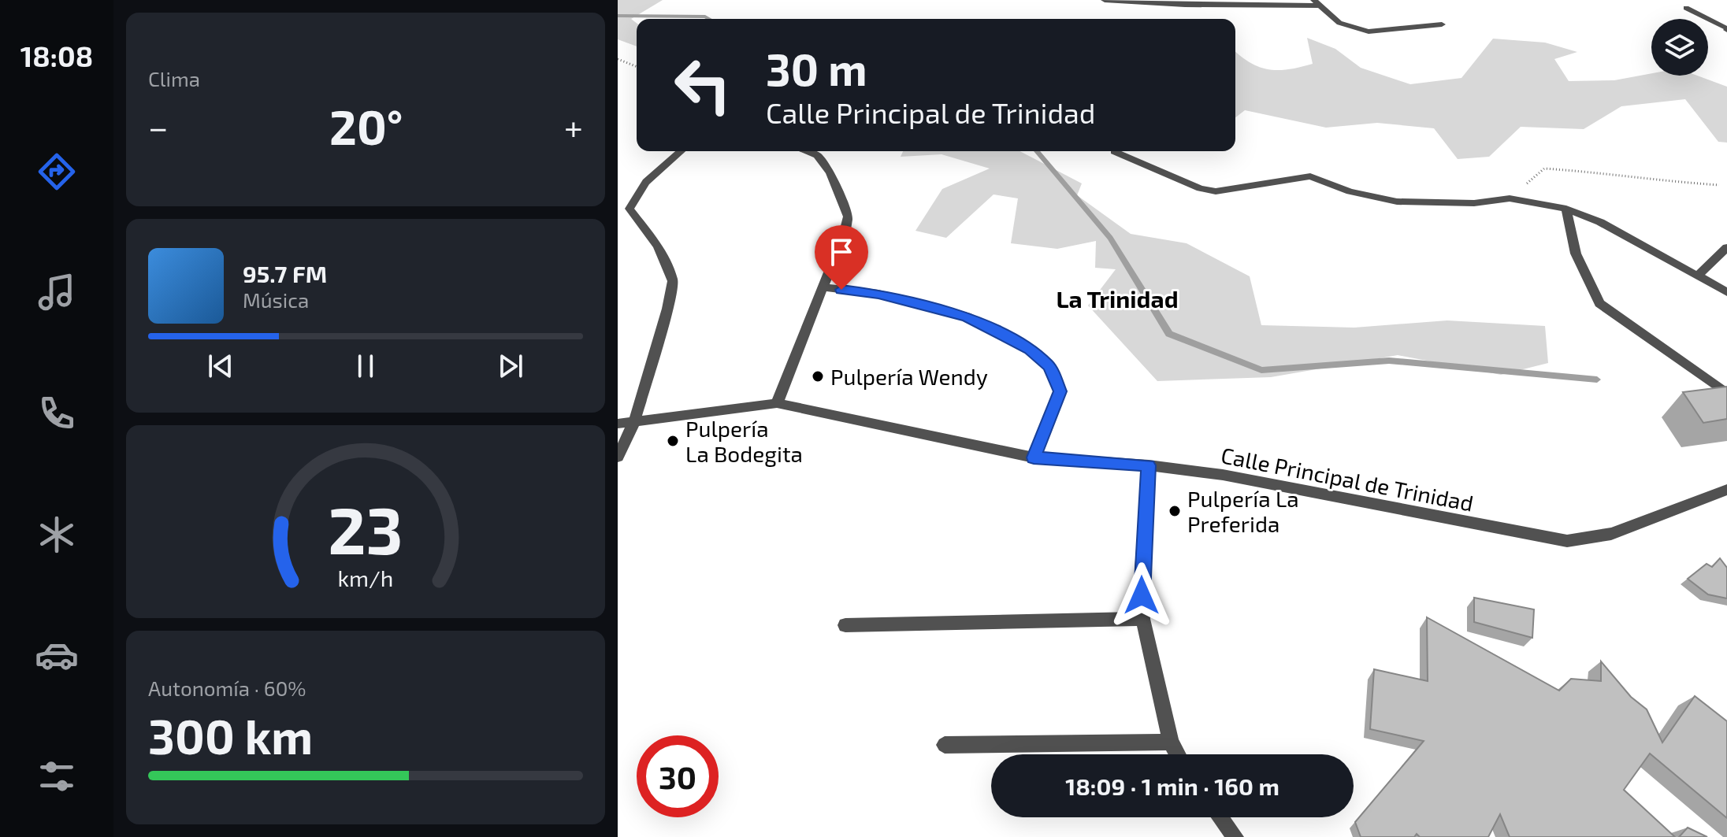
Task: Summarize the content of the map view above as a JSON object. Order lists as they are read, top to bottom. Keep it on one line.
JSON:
{"streets":{"street":["Calle Principal de Trinidad"]},"districts":["La Trinidad"],"places":["Pulpería Wendy","Pulpería La Bodegita","Pulpería La Preferida"],"page":{"tabs":"18:08","tile":["Clima",["Autonomía · 60%","300 km"]],"turn":["30 m","Calle Principal de Trinidad"],"heat":["−","20°","+"],"song":["95.7 FM","Música"],"limit":"30","trip":"18:09 · 1 min · 160 m","gauge":["23","km/h"]}}
